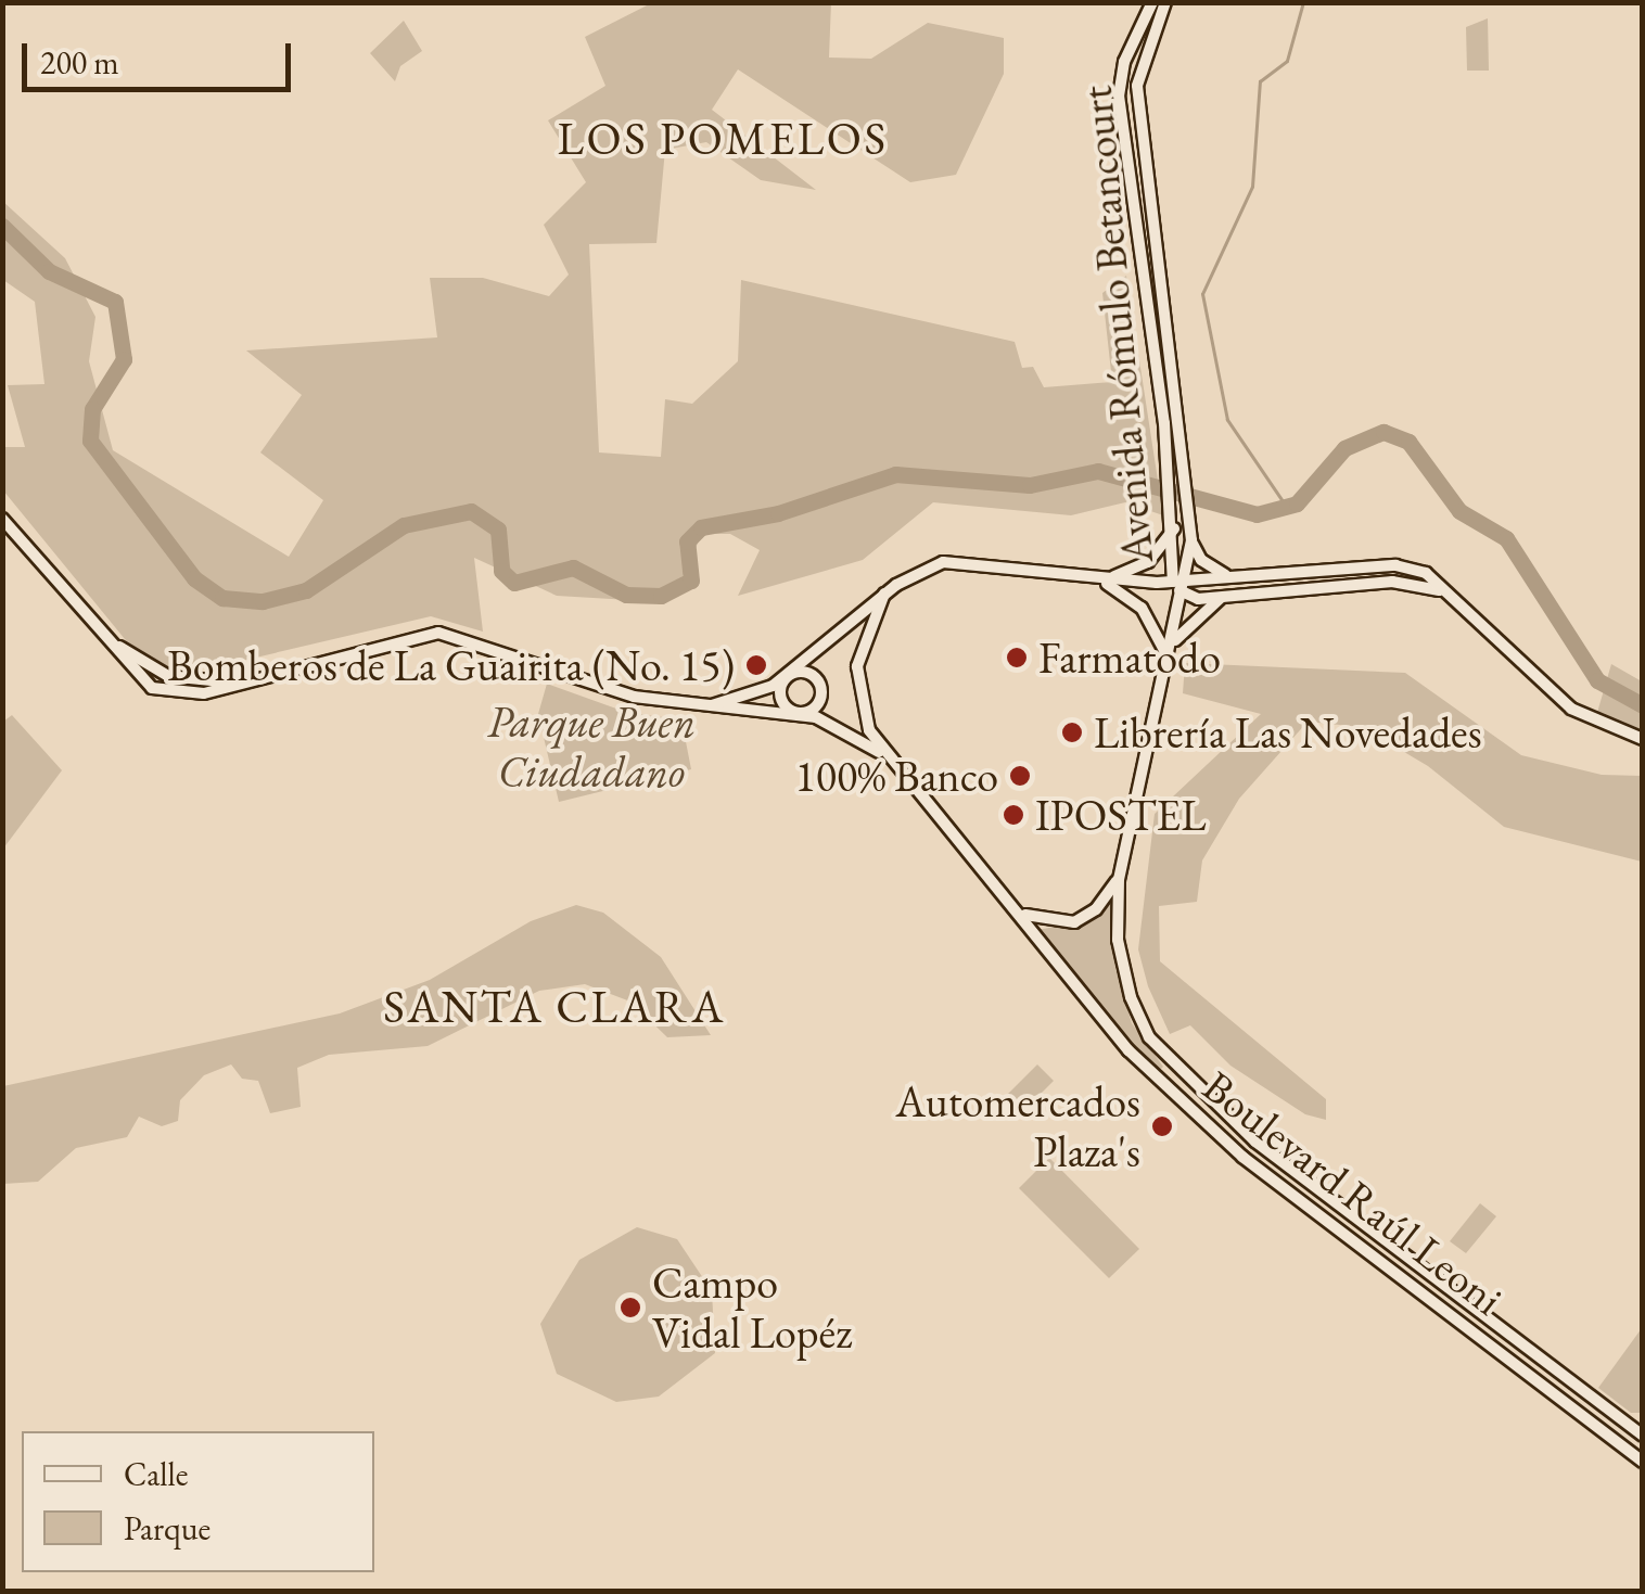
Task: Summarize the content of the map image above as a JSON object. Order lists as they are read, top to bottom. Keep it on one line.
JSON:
{"streets":{"main road":["Avenida Rómulo Betancourt","Boulevard Raúl Leoni"]},"crossings":[["Avenida Rómulo Betancourt","Boulevard Raúl Leoni"]],"districts":["LOS POMELOS","SANTA CLARA"],"parks":["Parque Buen Ciudadano"],"places":["Farmatodo","Bomberos de La Guairita (No. 15)","Librería Las Novedades","100% Banco","IPOSTEL","Automercados Plaza's","Campo Vidal Lopéz"],"legend":["Calle","Parque"],"scale_bar":"200 m"}
